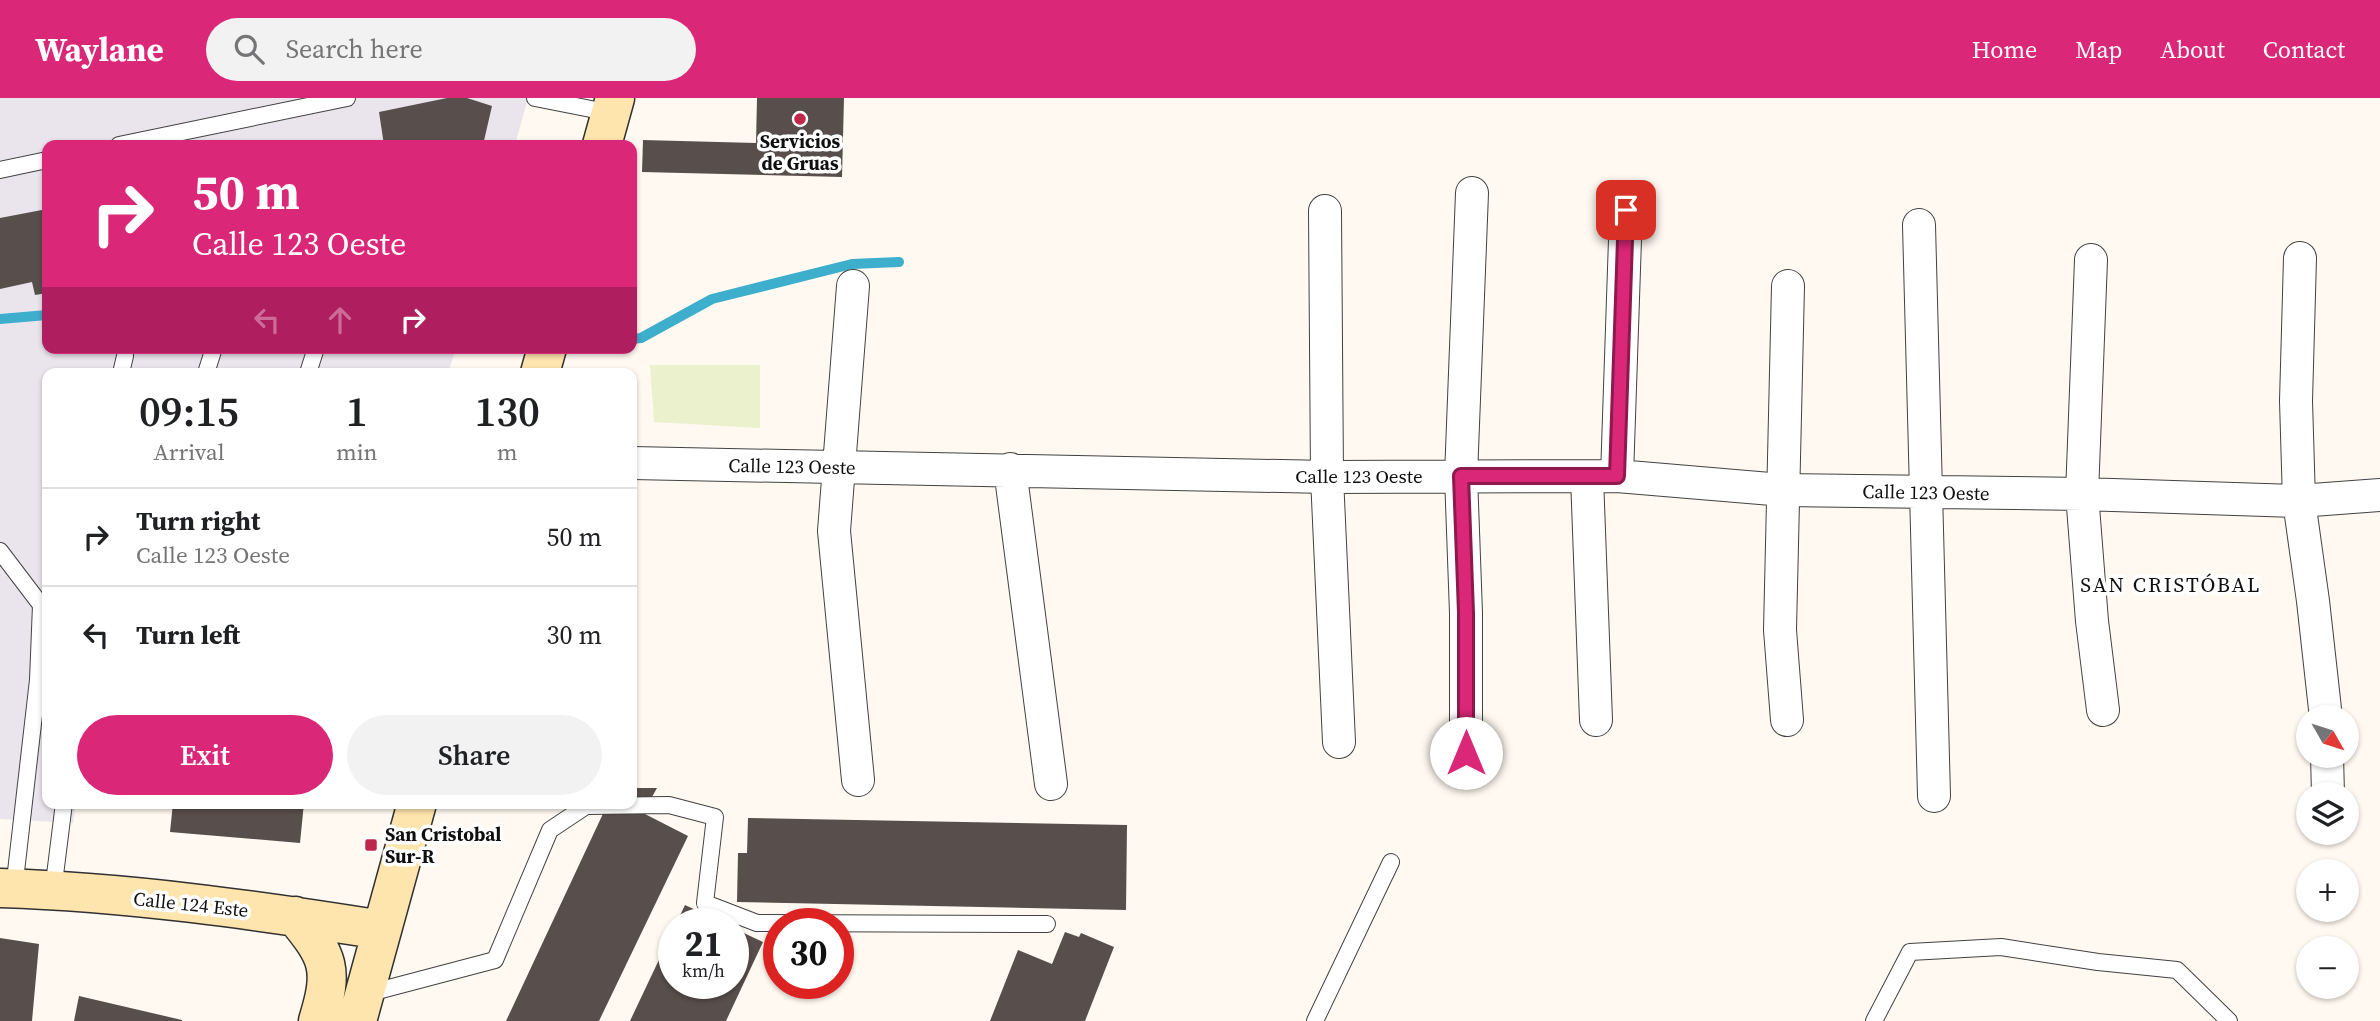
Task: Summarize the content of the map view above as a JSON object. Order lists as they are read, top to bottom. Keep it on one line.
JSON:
{"streets":{"main road":["Calle 124 Este"],"street":["Calle 123 Oeste"]},"districts":["SAN CRISTÓBAL"],"places":{"other":["Servicios de Gruas"],"transit":["San Cristobal Sur-R"]},"north":"bottom right","page":{"header":"Waylane","search":"Search here","nav":["Home","Map","About","Contact"],"turn":["50 m","Calle 123 Oeste"],"eta":["09:15","Arrival","1","min","130","m"],"list":[{"name":"Turn right","note":"Calle 123 Oeste","value":"50 m"},{"name":"Turn left","value":"30 m"}],"buttons":["Exit","Share"],"map_buttons":["+","−"],"speed":"21 km/h","limit":"30"}}
